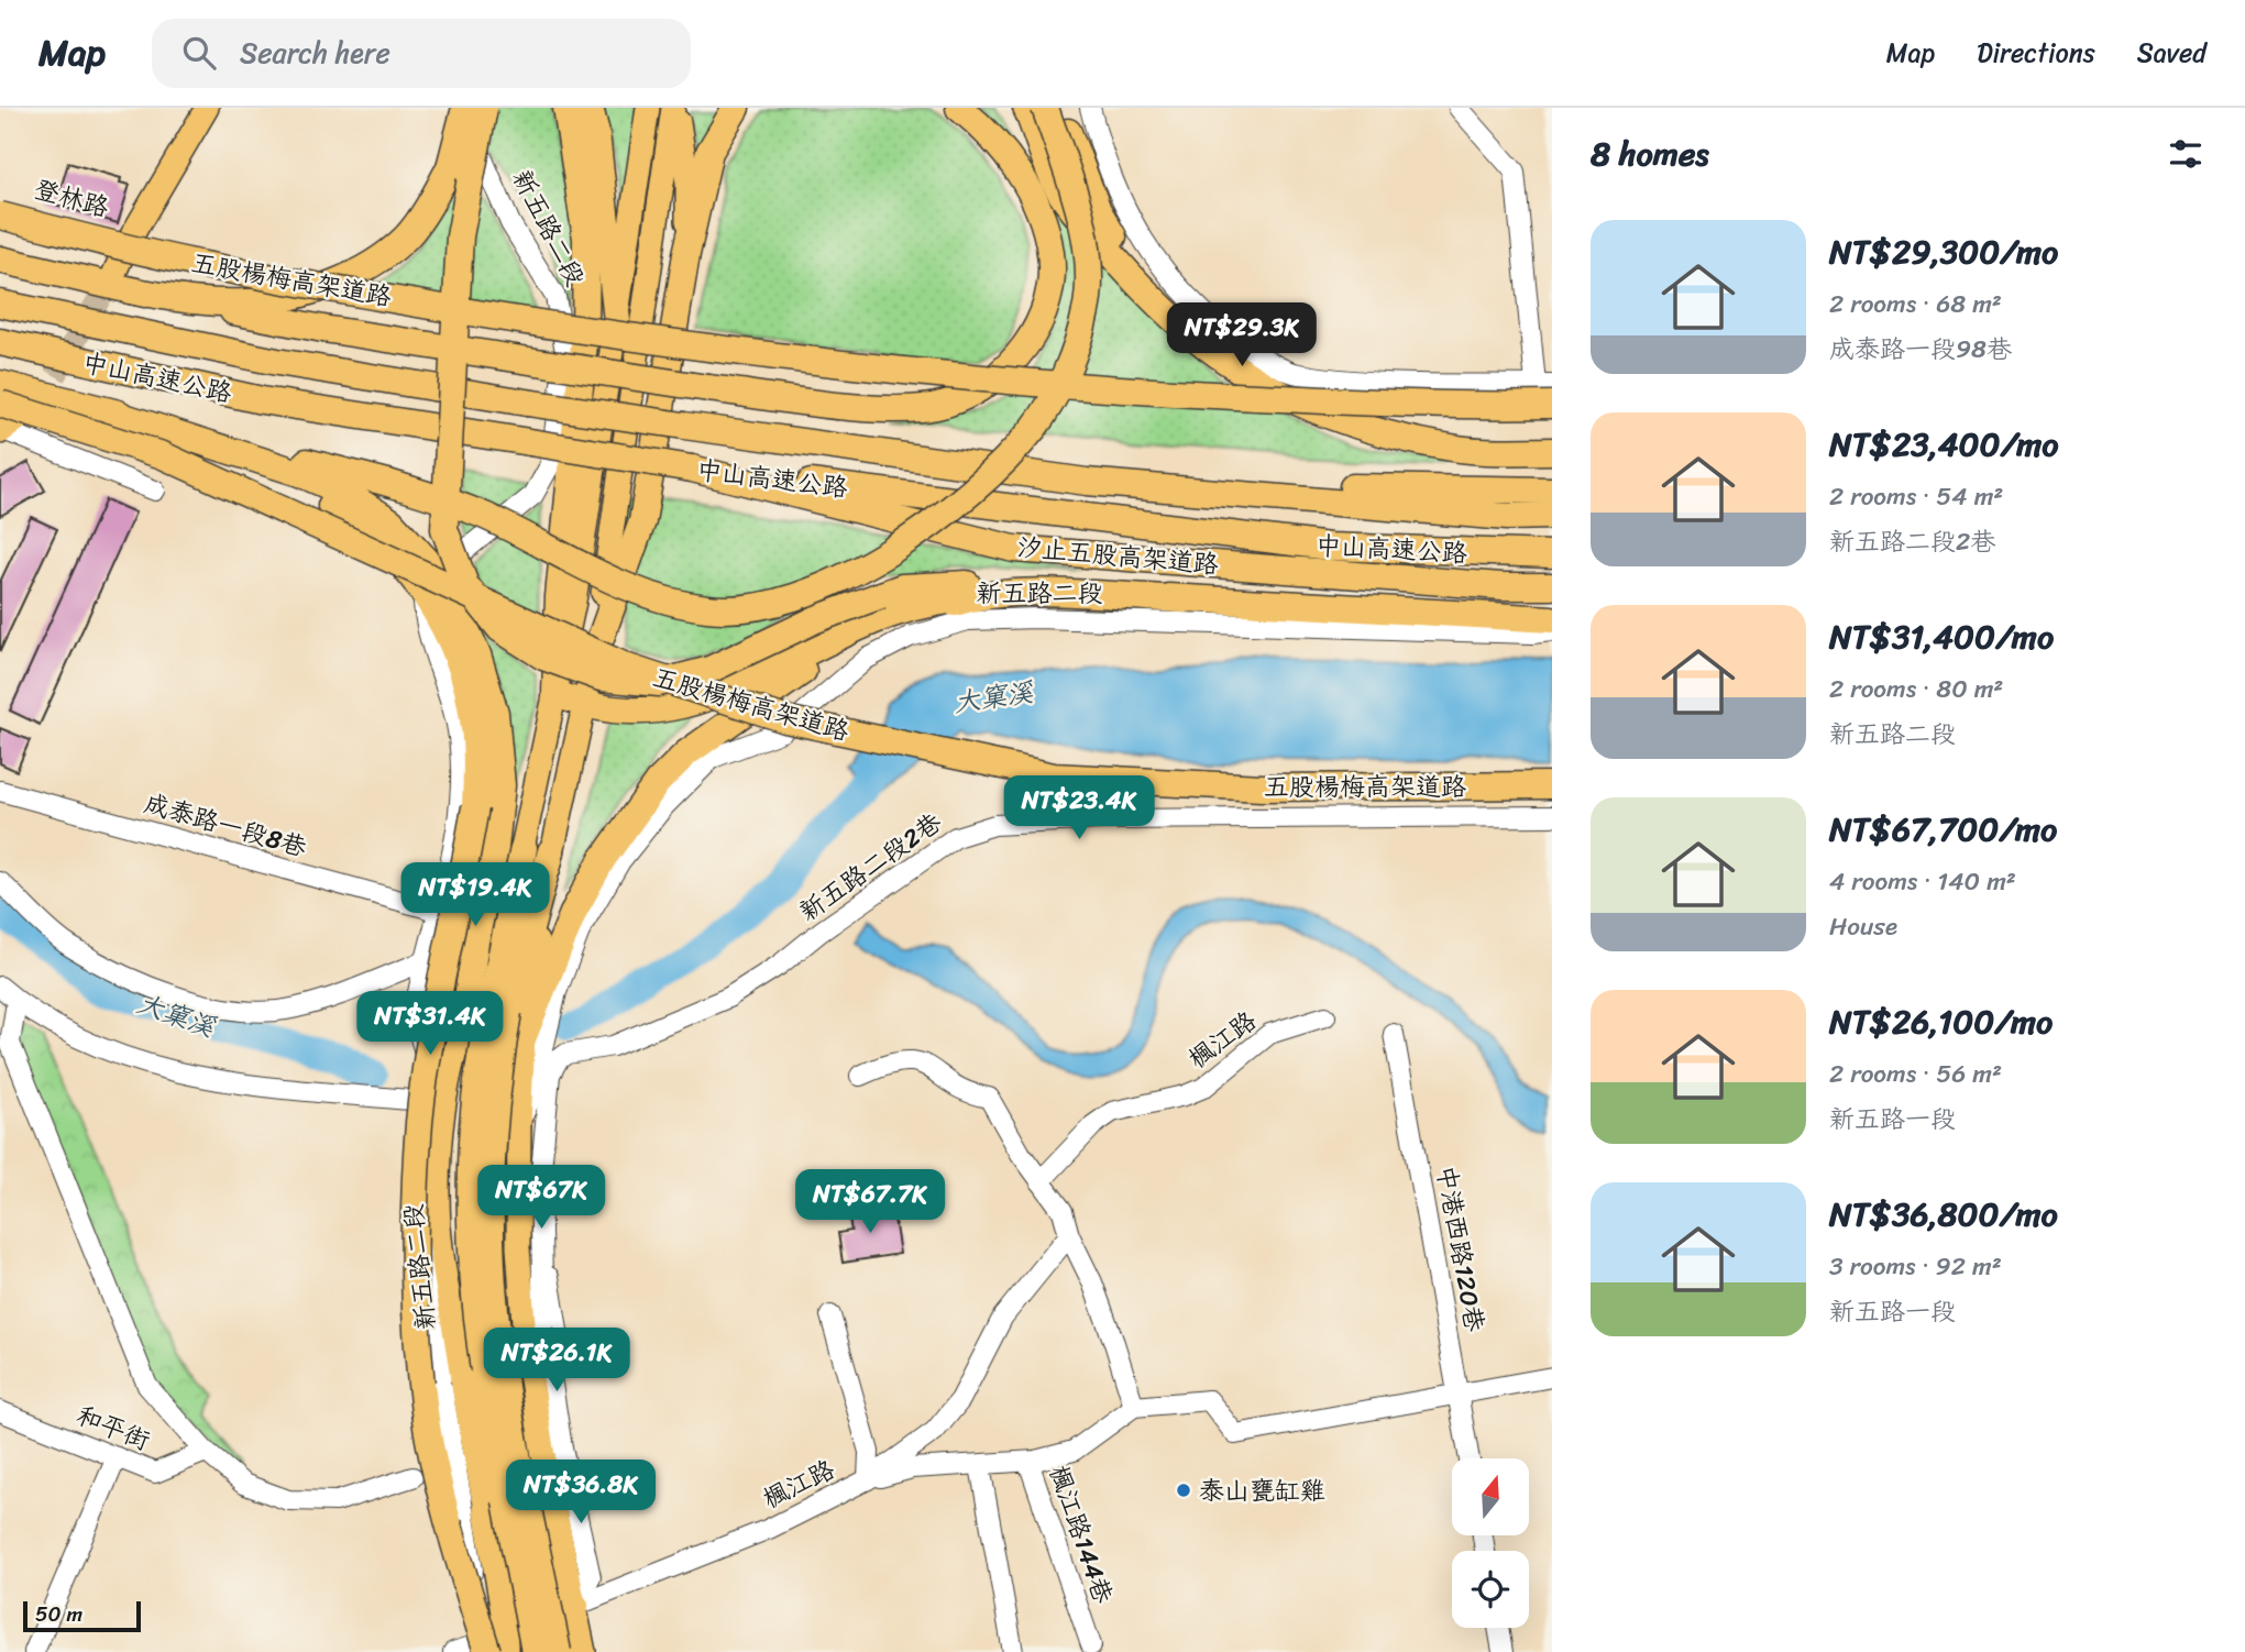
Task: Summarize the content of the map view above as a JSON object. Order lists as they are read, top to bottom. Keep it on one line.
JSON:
{"streets":{"highway":["五股楊梅高架道路","中山高速公路","汐止五股高架道路"],"main road":["新五路二段"],"street":["登林路","成泰路一段8巷","新五路二段2巷","楓江路","中港西路120巷","和平街","楓江路144巷"]},"crossings":[["新五路二段","成泰路一段8巷"],["新五路二段","楓江路"],["中山高速公路","汐止五股高架道路"],["楓江路","楓江路144巷"]],"water":["大窠溪"],"places":["泰山甕缸雞"],"scale_bar":"50 m","north":"top","page":{"header":"Map","search":"Search here","nav":["Map","Directions","Saved"],"heading":"8 homes","list":[{"name":"NT$29,300/mo","note":"2 rooms · 68 m² · 成泰路一段98巷"},{"name":"NT$23,400/mo","note":"2 rooms · 54 m² · 新五路二段2巷"},{"name":"NT$31,400/mo","note":"2 rooms · 80 m² · 新五路二段"},{"name":"NT$67,700/mo","note":"4 rooms · 140 m² · House"},{"name":"NT$26,100/mo","note":"2 rooms · 56 m² · 新五路一段"},{"name":"NT$36,800/mo","note":"3 rooms · 92 m² · 新五路一段"}],"price":["NT$29.3K","NT$23.4K","NT$19.4K","NT$31.4K","NT$67K","NT$67.7K","NT$26.1K","NT$36.8K"],"scale":"50 m"}}
